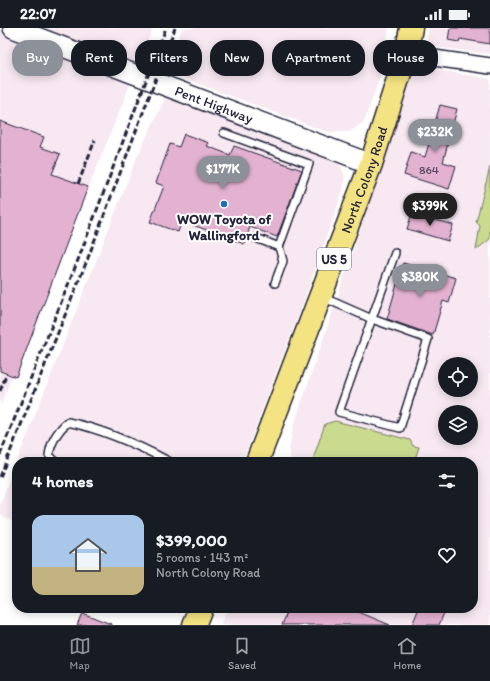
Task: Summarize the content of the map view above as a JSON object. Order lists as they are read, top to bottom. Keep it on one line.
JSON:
{"streets":{"main road":["North Colony Road","US 5"],"street":["Pent Highway"]},"crossings":[["Pent Highway","North Colony Road"]],"places":["WOW Toyota of Wallingford"],"house_numbers":["864"],"page":{"status":"22:07","chip":["Buy","Rent","Filters","New","Apartment","House"],"price":["$232K","$177K","$399K","$380K"],"heading":"4 homes","list":[{"name":"$399,000","note":"5 rooms · 143 m² · North Colony Road"}],"tabs":["Map","Saved","Home"]}}
